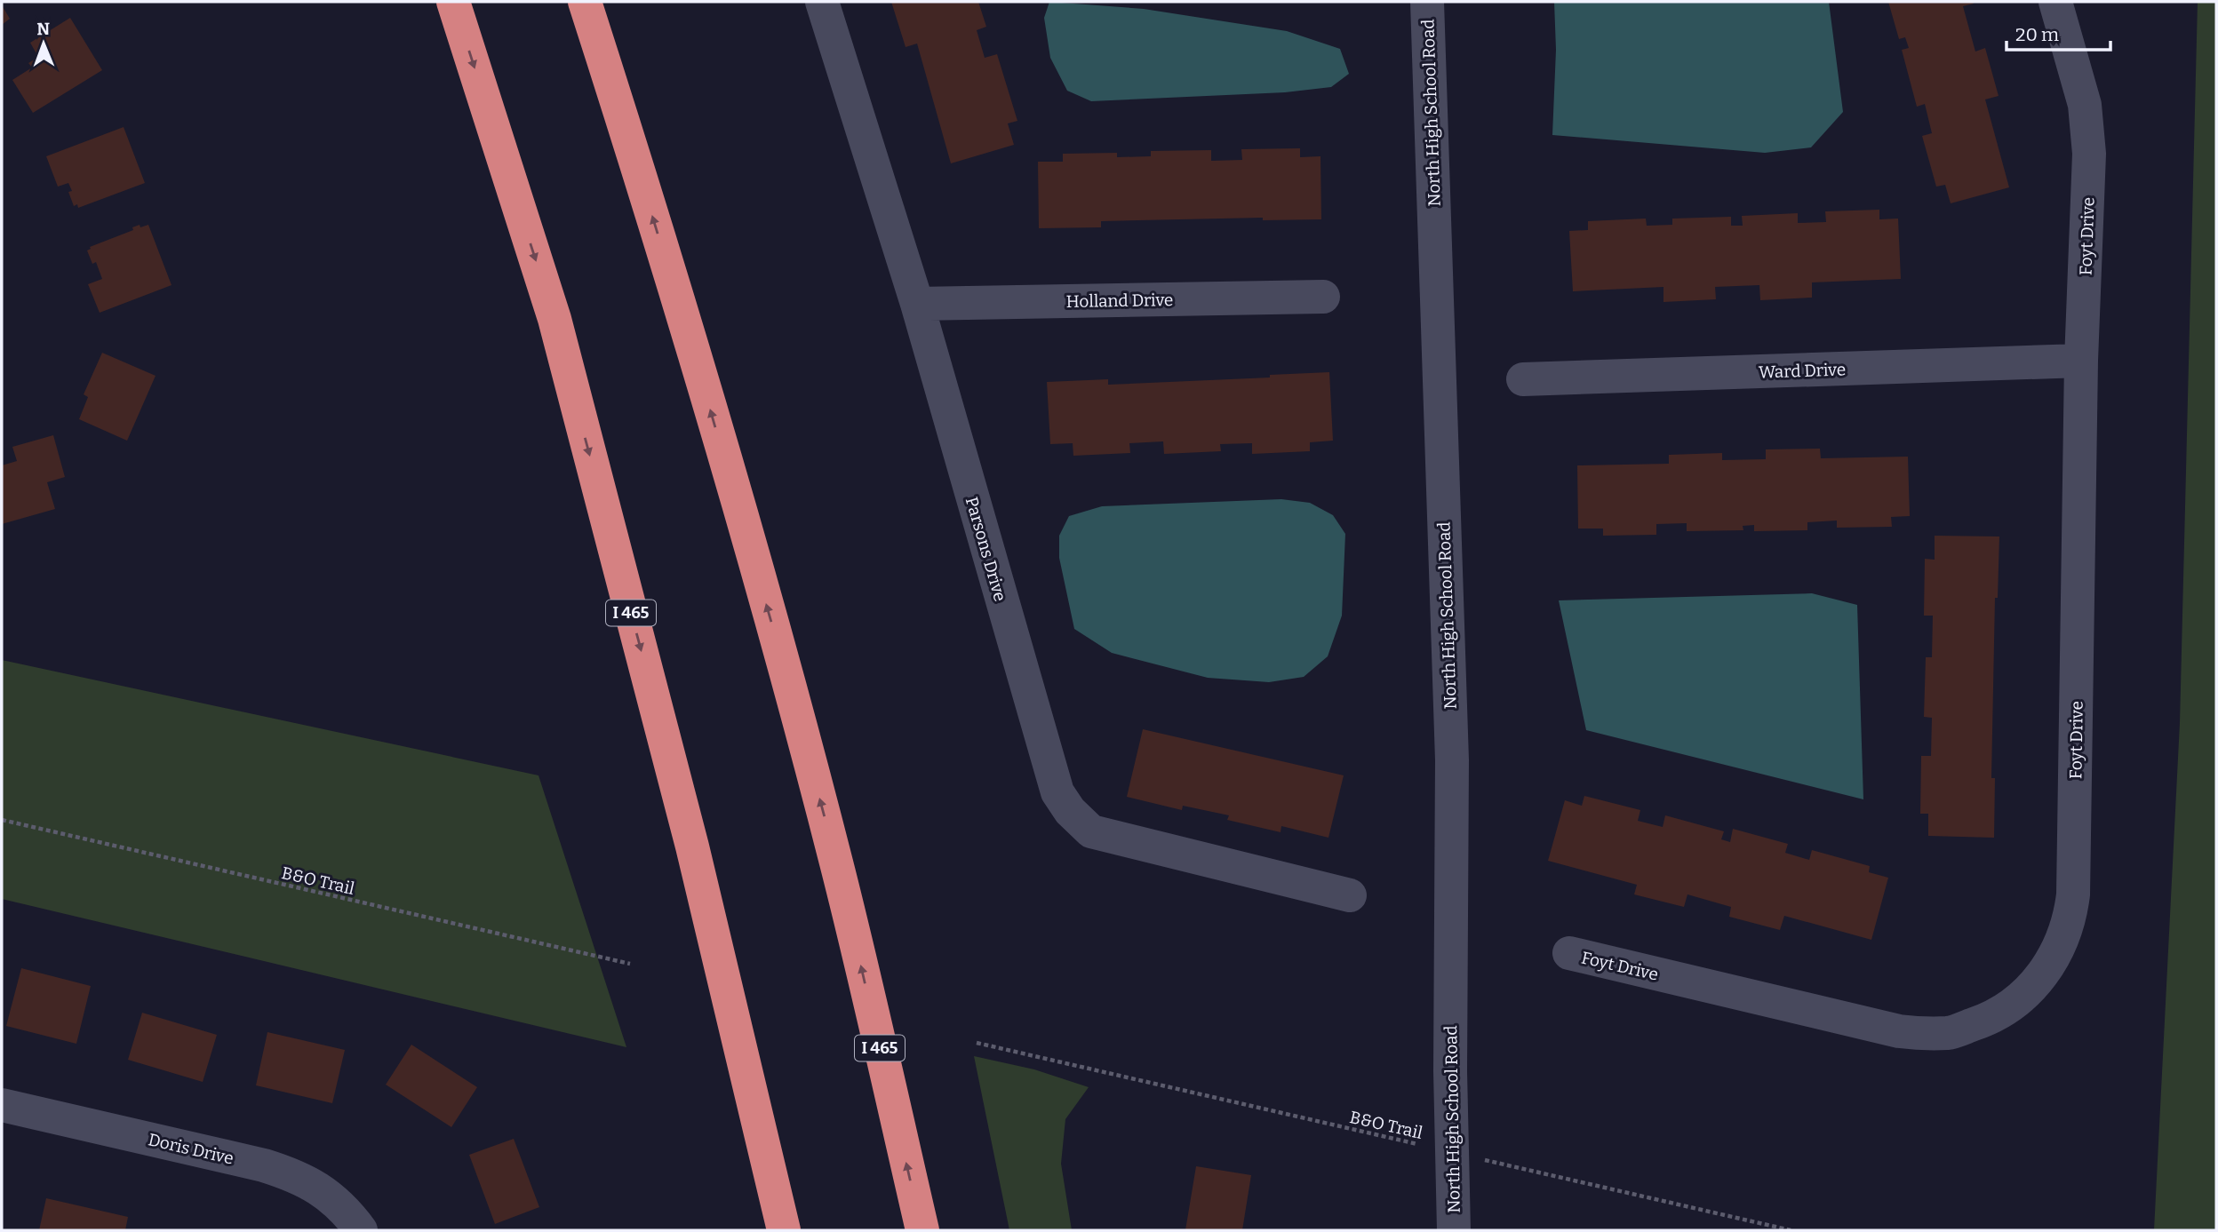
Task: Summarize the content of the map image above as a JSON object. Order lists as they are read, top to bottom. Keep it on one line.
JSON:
{"streets":{"highway":["I 465"],"street":["North High School Road","Foyt Drive","Holland Drive","Ward Drive","Parsons Drive","Doris Drive"],"path":["B&O Trail"]},"crossings":[["North High School Road","B&O Trail"],["Foyt Drive","Ward Drive"],["Holland Drive","Parsons Drive"]],"scale_bar":"20 m","north":"top"}
